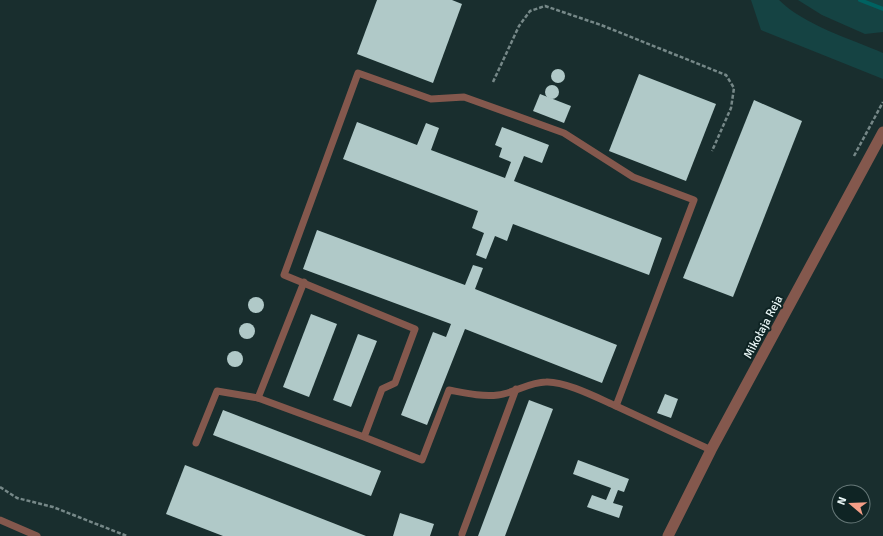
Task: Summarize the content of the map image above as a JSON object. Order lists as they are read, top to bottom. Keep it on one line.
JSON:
{"streets":{"street":["Mikołaja Reja"]},"north":"left"}
